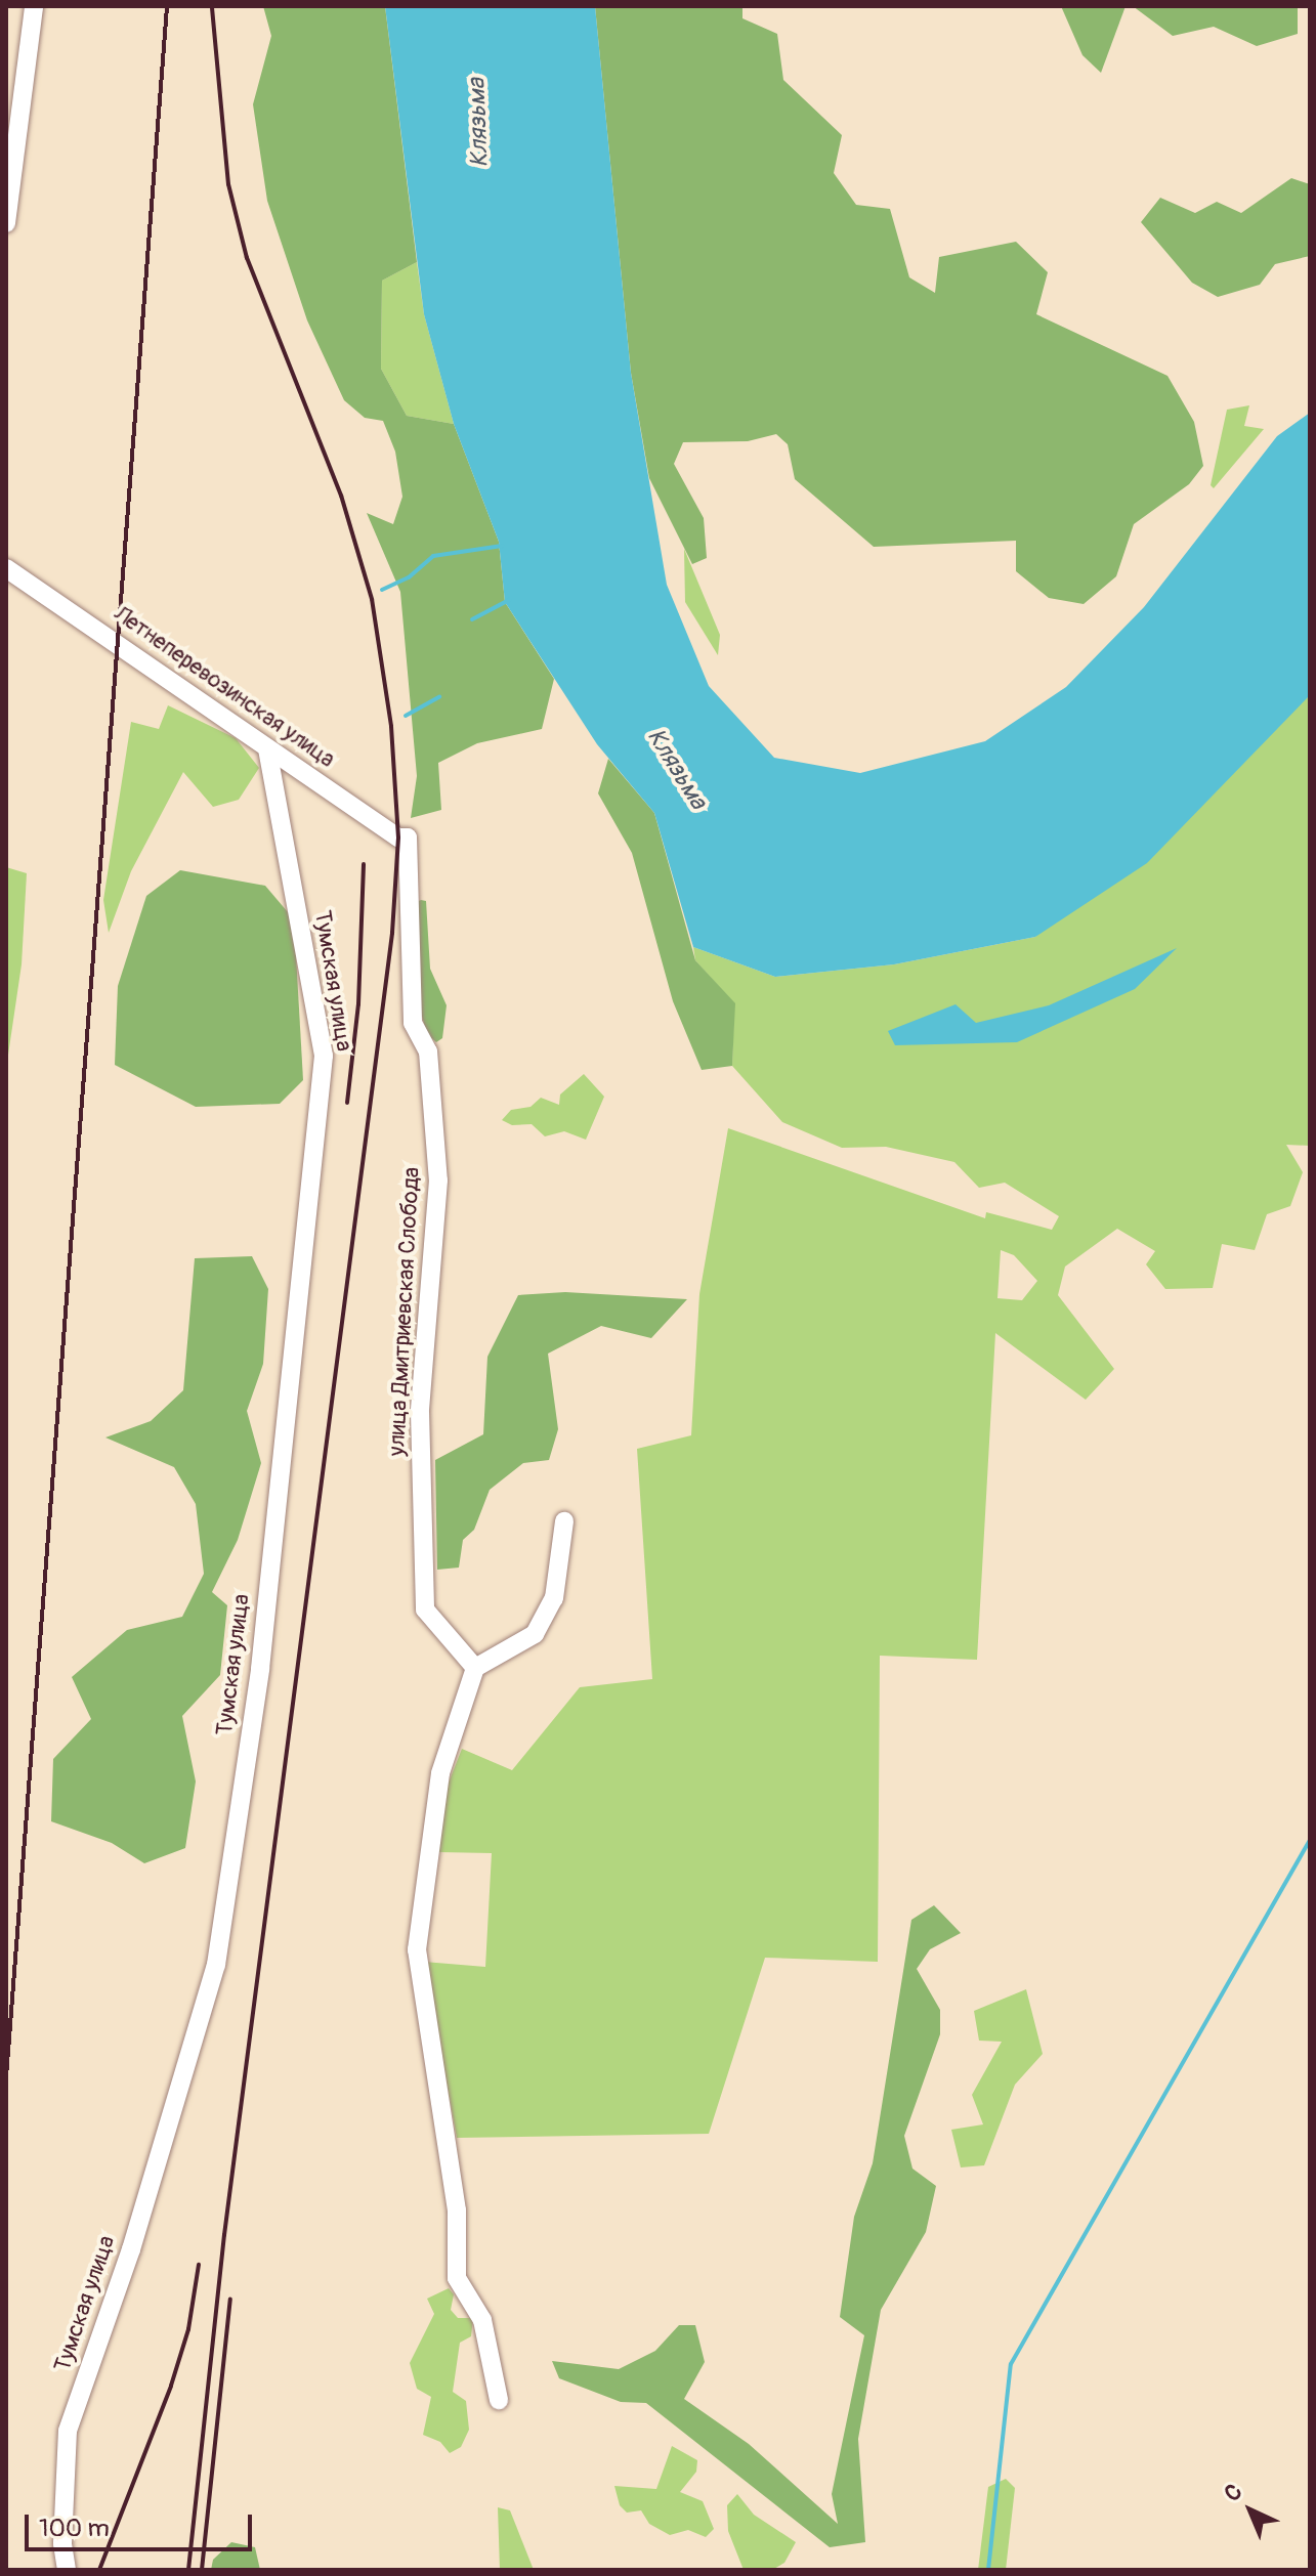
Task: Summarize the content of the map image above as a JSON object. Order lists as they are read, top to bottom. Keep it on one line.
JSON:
{"streets":{"street":["Летнеперевозинская улица","Тумская улица","улица Дмитриевская Слобода"]},"crossings":[["Летнеперевозинская улица","Тумская улица"],["Летнеперевозинская улица","улица Дмитриевская Слобода"]],"water":["Клязьма"],"scale_bar":"100 m","north":"top left"}
